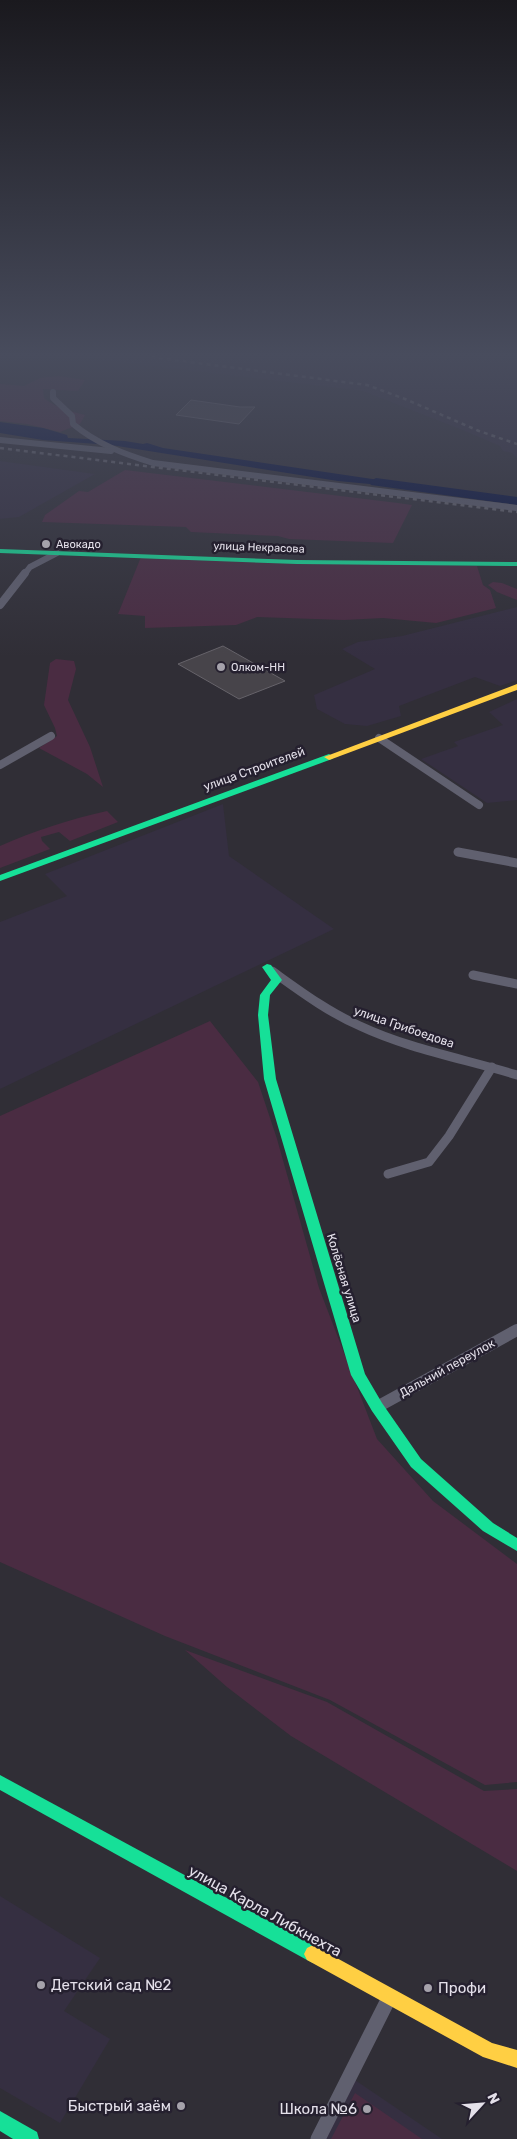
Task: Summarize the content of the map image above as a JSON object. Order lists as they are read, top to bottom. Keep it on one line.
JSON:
{"streets":{"street":["улица Некрасова","улица Строителей","улица Грибоедова","Колёсная улица","Дальний переулок","улица Карла Либкнехта"]},"crossings":[["улица Грибоедова","Колёсная улица"],["Колёсная улица","Дальний переулок"]],"places":["Авокадо","Олком-НН","Детский сад №2","Профи","Быстрый заём","Школа №6"],"north":"top right"}
